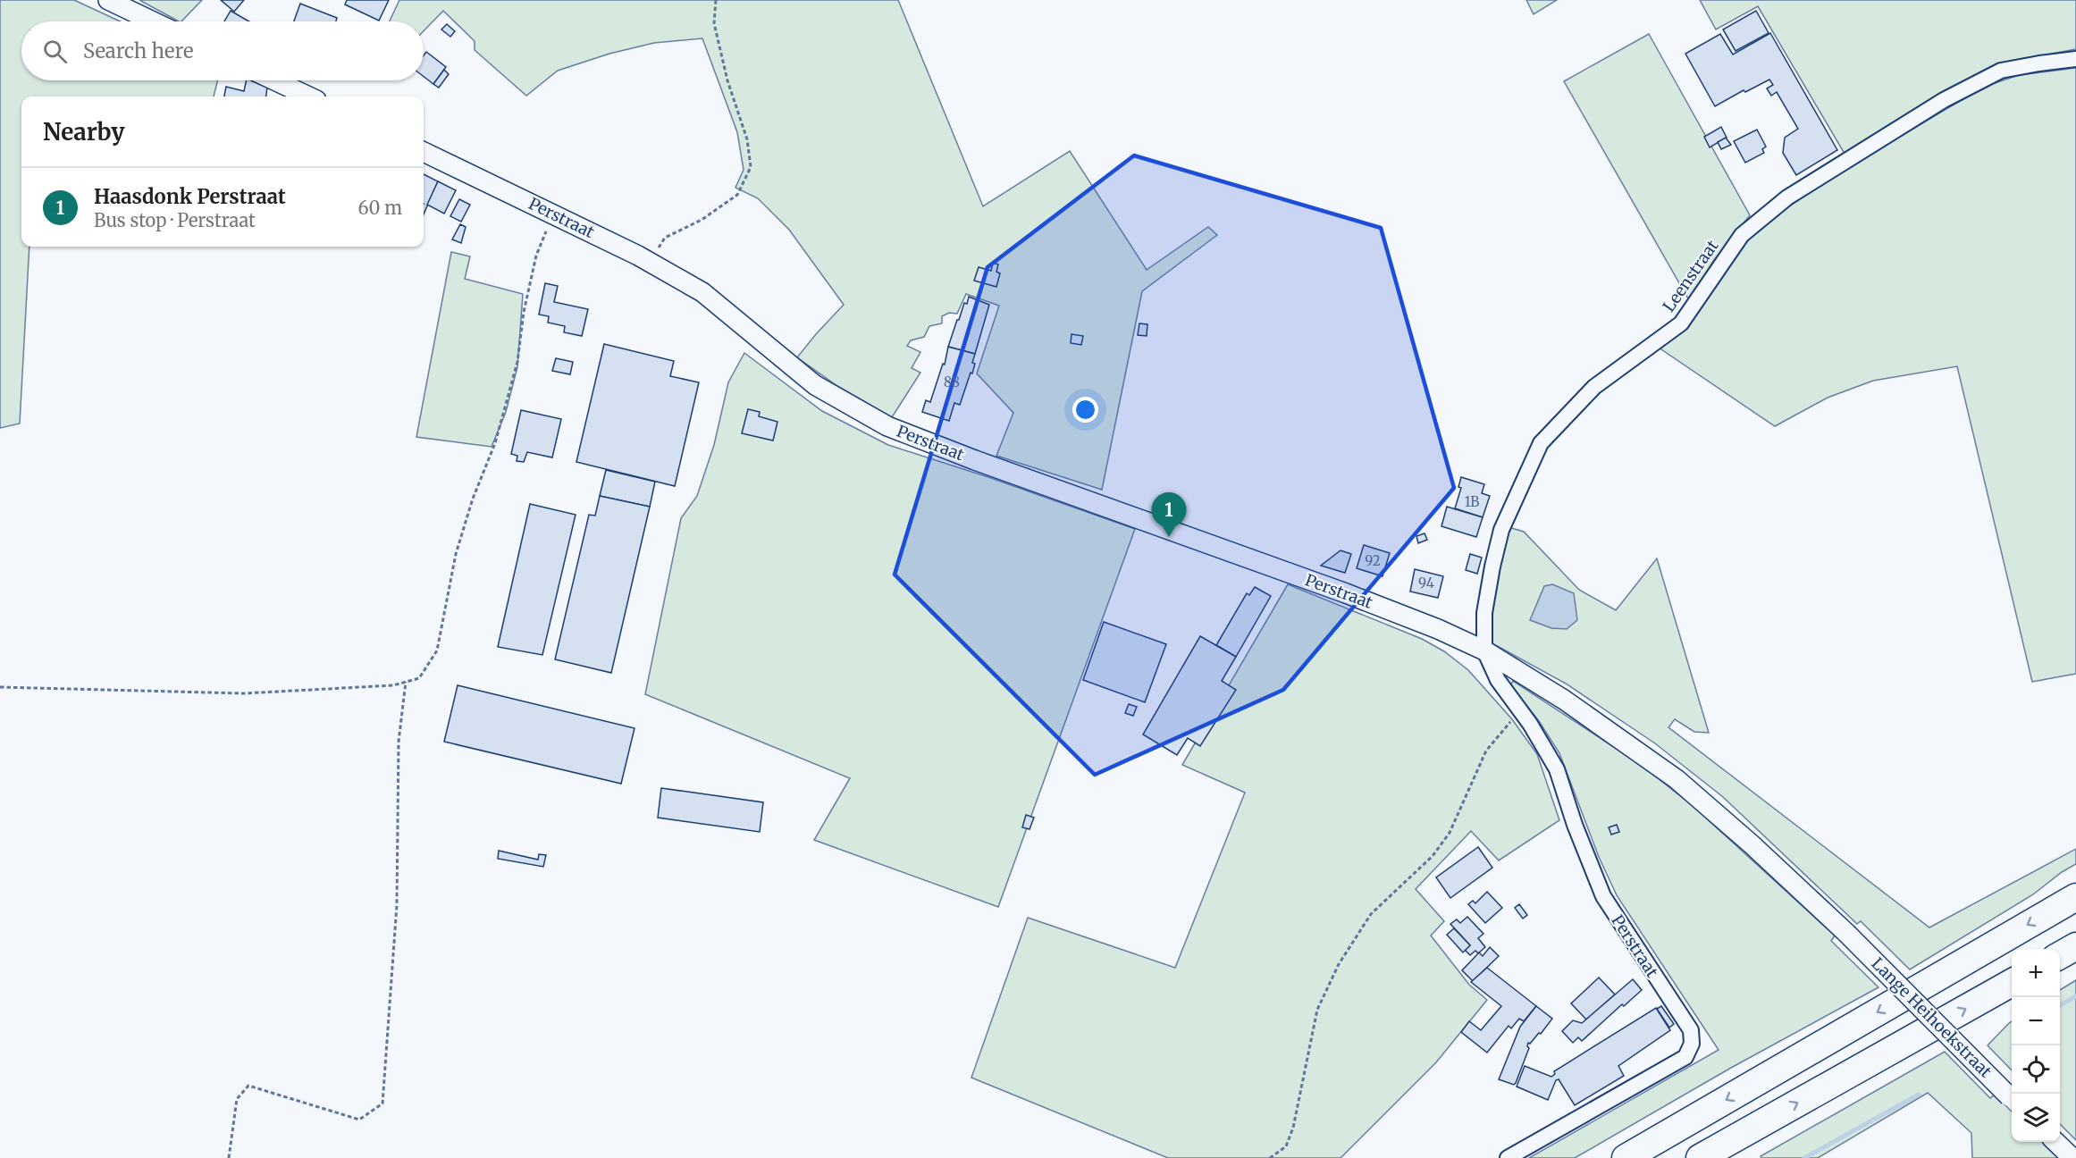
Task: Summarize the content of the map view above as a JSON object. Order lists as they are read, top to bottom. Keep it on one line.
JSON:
{"streets":{"street":["Perstraat","Leenstraat","Lange Heihoekstraat"]},"crossings":[["Perstraat","Leenstraat"],["Perstraat","Lange Heihoekstraat"]],"house_numbers":["88","1B","92","94"],"page":{"search":"Search here","heading":"Nearby","list":[{"mark":"1","name":"Haasdonk Perstraat","note":"Bus stop · Perstraat","value":"60 m"}],"pins":"1","map_buttons":["+","−"]}}
